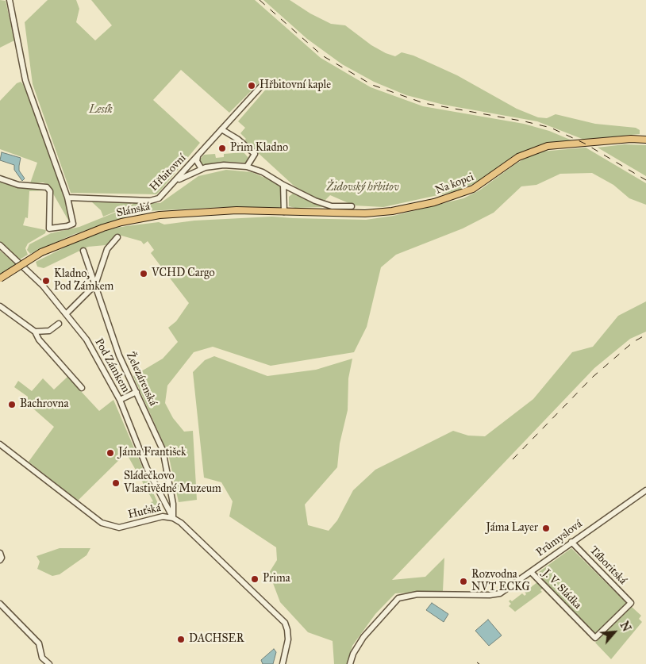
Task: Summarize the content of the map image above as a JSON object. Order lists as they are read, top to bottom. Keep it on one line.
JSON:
{"streets":{"main road":["Na kopci","Slánská"],"street":["Hřbitovní","Pod Zámkem","Železárenská","Huťská","Průmyslová","Táboritská","J. V. Sládka"]},"crossings":[["Na kopci","Slánská"],["Pod Zámkem","Železárenská"],["Pod Zámkem","Huťská"],["Železárenská","Huťská"],["Průmyslová","Táboritská"],["Průmyslová","J. V. Sládka"],["Táboritská","J. V. Sládka"]],"parks":["Lesík","Židovský hřbitov"],"places":["Hřbitovní kaple","Prim Kladno","VCHD Cargo","Kladno, Pod Zámkem","Bachrovna","Jáma František","Sládečkovo Vlastivědné Muzeum","Jáma Layer","Prima","Rozvodna NVT ECKG","DACHSER"],"north":"top right"}
